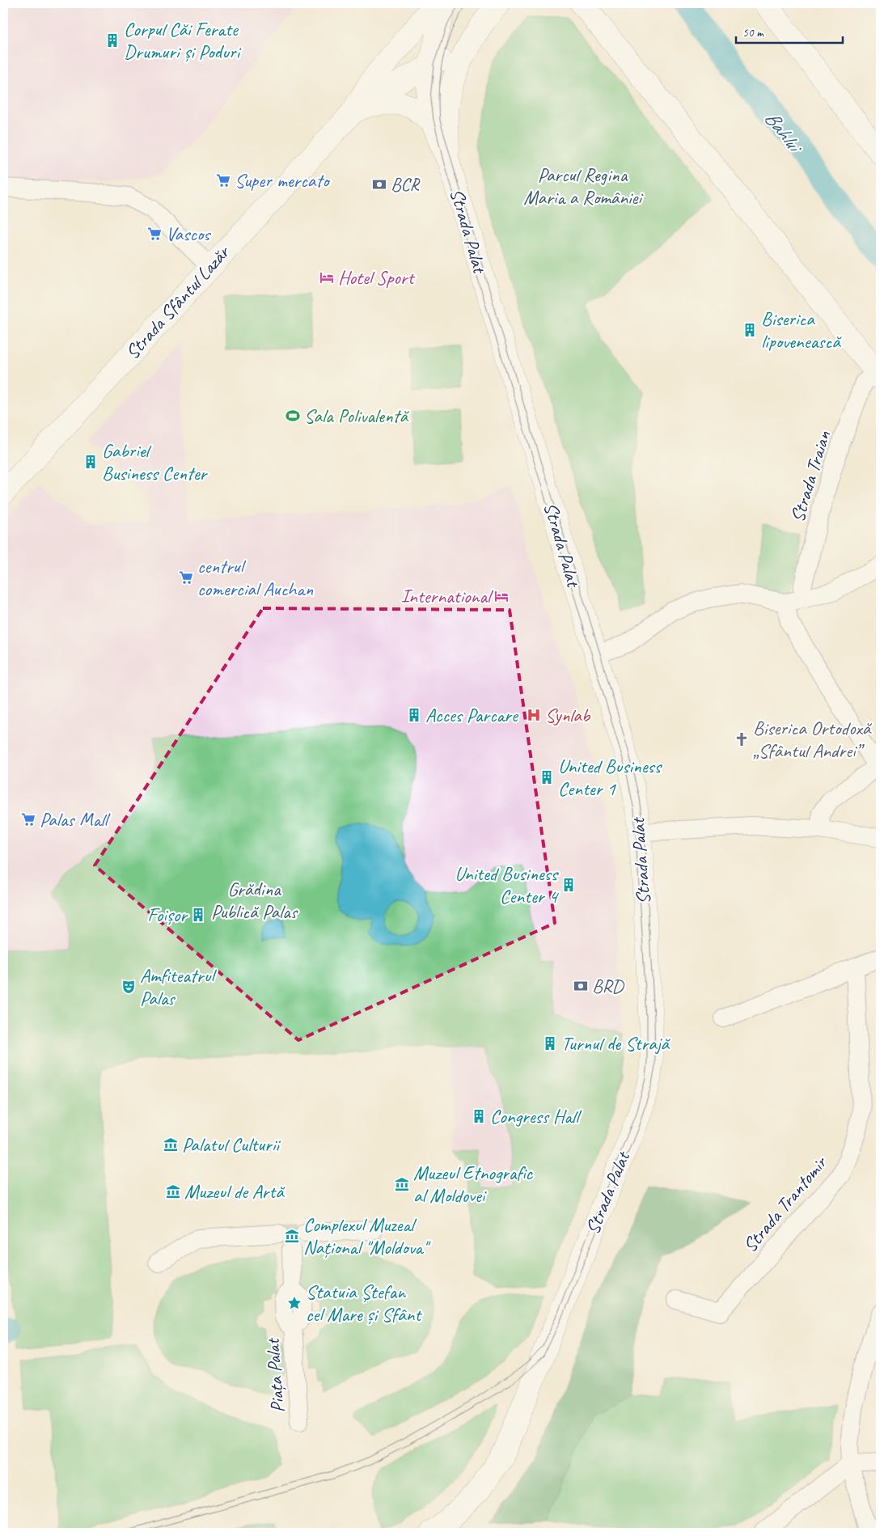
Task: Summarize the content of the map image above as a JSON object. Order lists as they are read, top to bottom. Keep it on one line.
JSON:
{"streets":{"main road":["Strada Palat","Strada Sfântul Lazăr"],"street":["Strada Traian","Strada Trantomir","Piața Palat"]},"crossings":[["Strada Palat","Strada Sfântul Lazăr"]],"water":["Bahlui"],"parks":["Parcul Regina Maria a României","Grădina Publică Palas"],"places":{"building":["Corpul Căi Ferate Drumuri și Poduri","Biserica lipovenească","Gabriel Business Center","Acces Parcare","United Business Center 1","United Business Center 4","Foișor","Turnul de Strajă","Congress Hall"],"supermarket":["Super mercato","Vascos","centrul comercial Auchan","Palas Mall"],"bank":["BCR","BRD"],"hotel":["Hotel Sport","International"],"sports":["Sala Polivalentă"],"hospital":["Synlab"],"church":["Biserica Ortodoxă „Sfântul Andrei”"],"theatre":["Amfiteatrul Palas"],"museum":["Palatul Culturii","Muzeul Etnografic al Moldovei","Muzeul de Artă","Complexul Muzeal Național \"Moldova\""],"place":["Statuia Ștefan cel Mare și Sfânt"]},"scale_bar":"50 m"}
